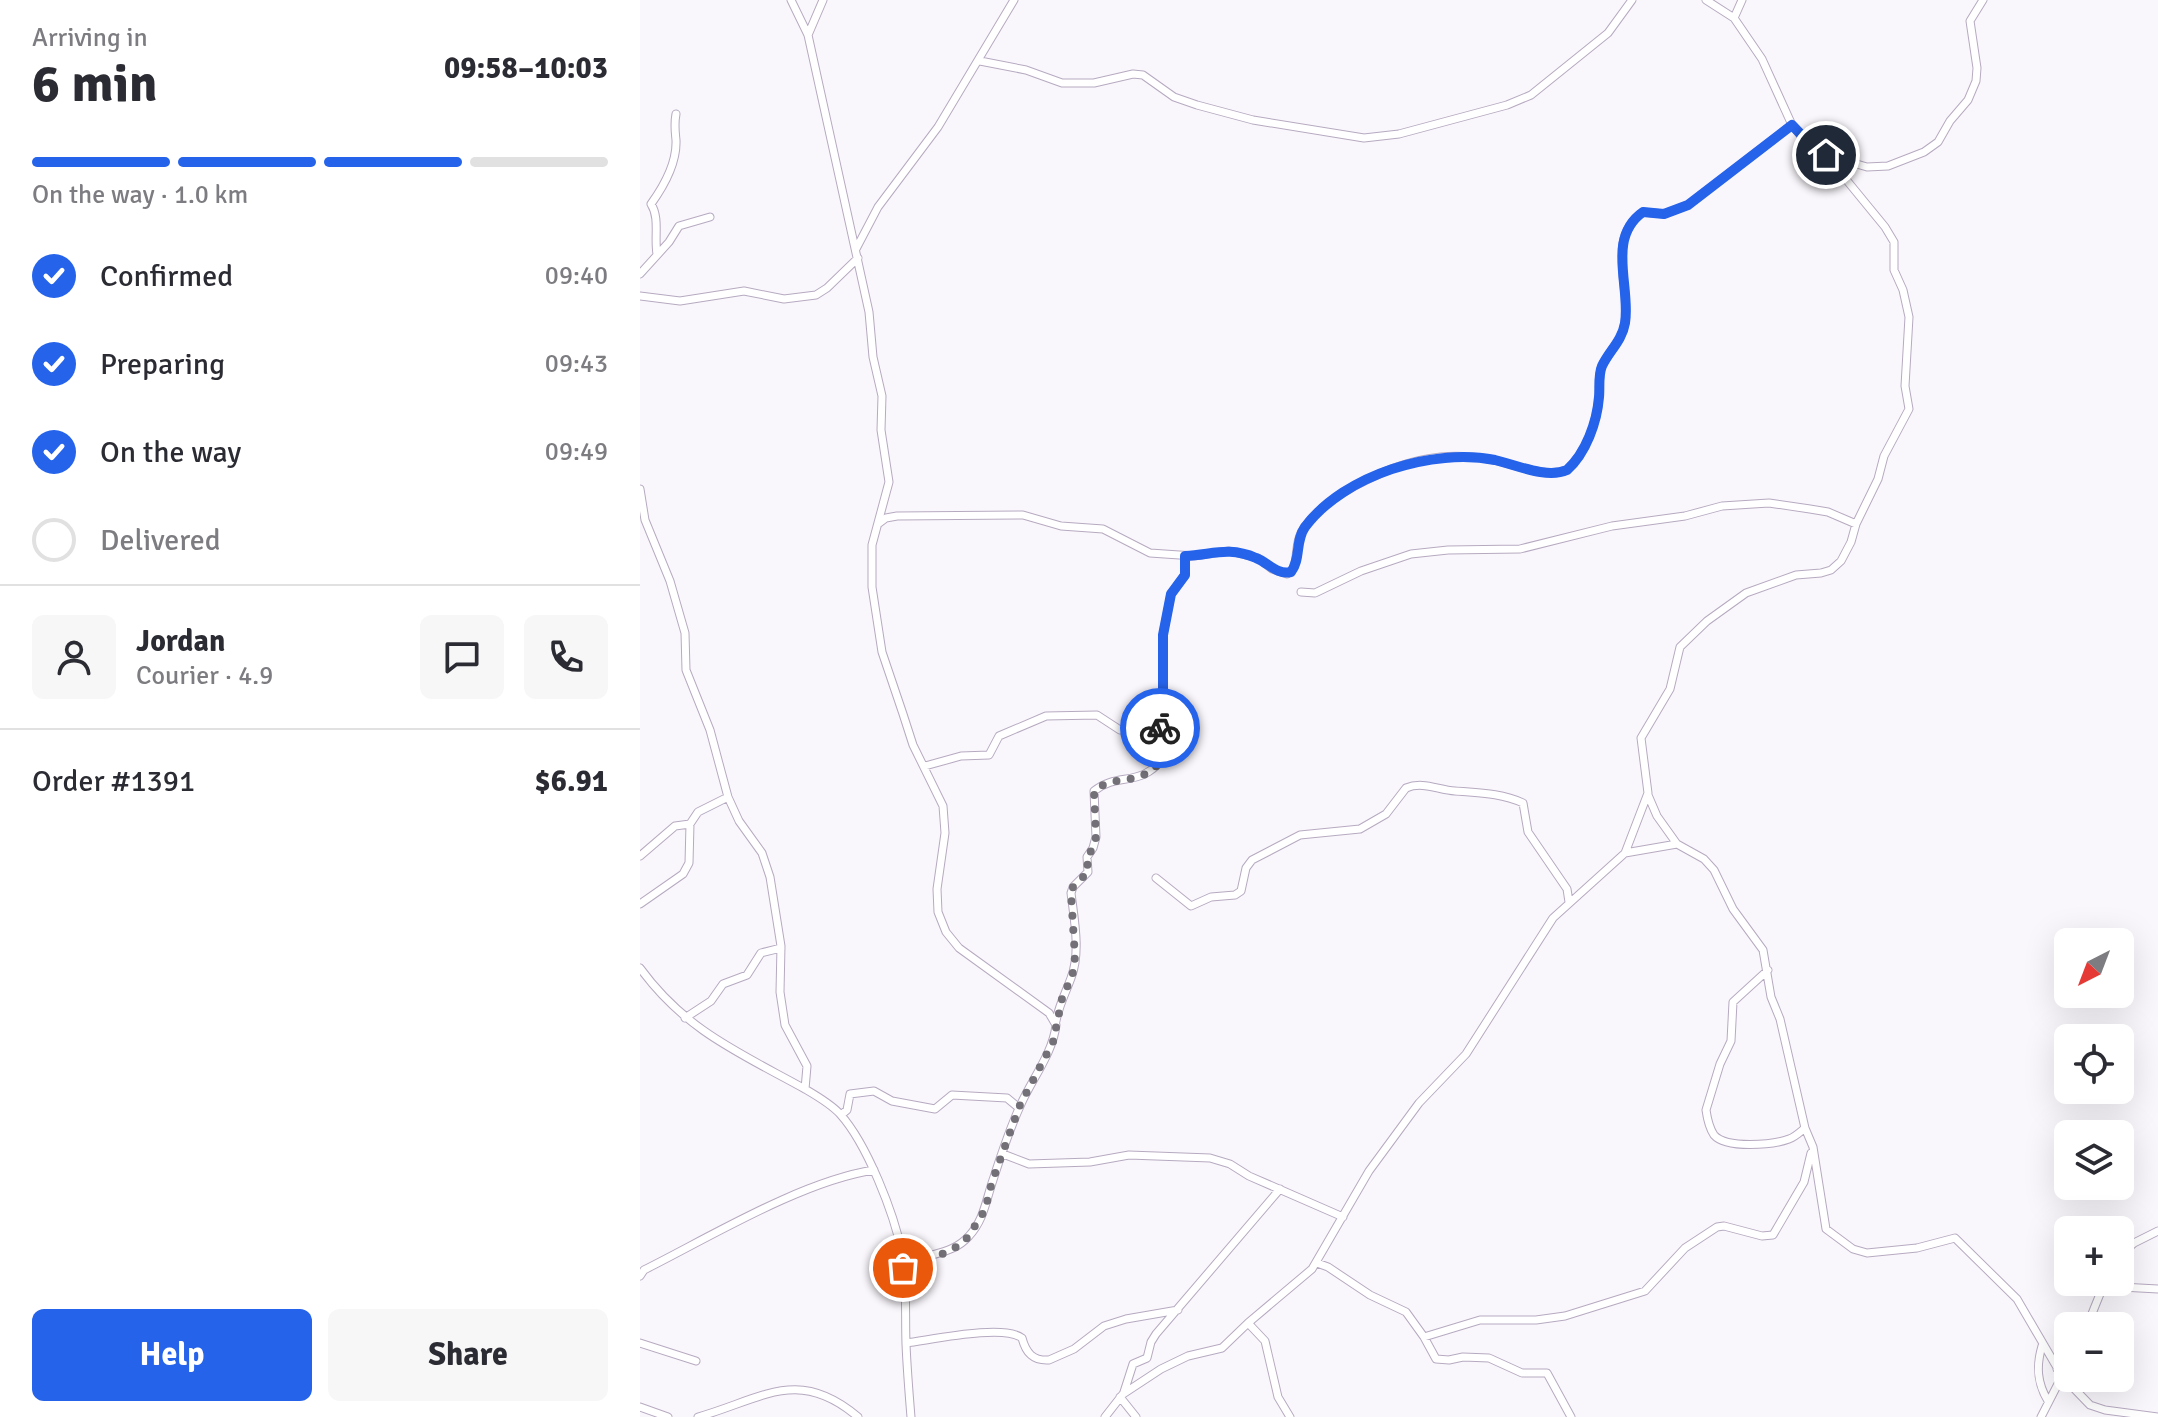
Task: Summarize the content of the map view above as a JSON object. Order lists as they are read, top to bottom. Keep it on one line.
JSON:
{"north":"bottom left","page":{"heading":["6 min","Arriving in","09:58–10:03"],"panel":["Jordan","Courier · 4.9","Order #1391","$6.91"],"bar":"On the way · 1.0 km","list":[["Confirmed","09:40"],["Preparing","09:43"],["On the way","09:49"],"Delivered"],"map_buttons":["+","−"],"buttons":["Help","Share"]}}
